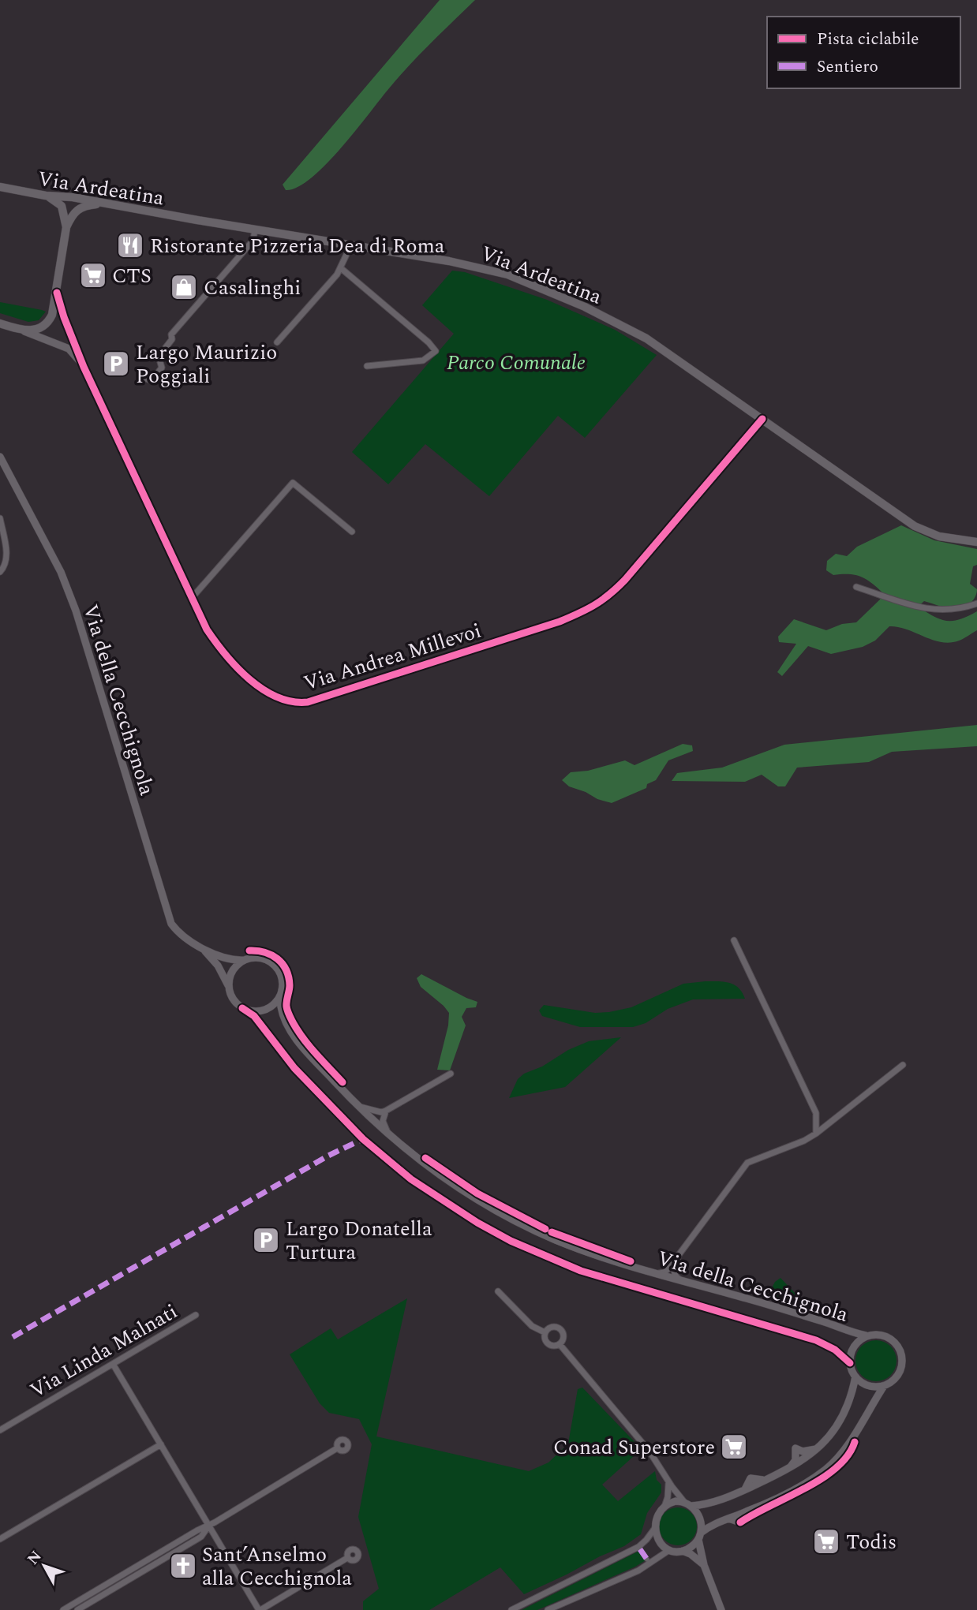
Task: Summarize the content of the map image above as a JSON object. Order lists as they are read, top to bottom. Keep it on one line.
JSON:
{"streets":{"main road":["Via Ardeatina","Via Andrea Millevoi"],"street":["Via della Cecchignola","Via Linda Malnati"]},"crossings":[["Via Ardeatina","Via Andrea Millevoi"]],"parks":["Parco Comunale"],"places":{"restaurant":["Ristorante Pizzeria Dea di Roma"],"supermarket":["CTS","Conad Superstore","Todis"],"shop":["Casalinghi"],"parking":["Largo Maurizio Poggiali","Largo Donatella Turtura"],"church":["Sant’Anselmo alla Cecchignola"]},"legend":["Pista ciclabile","Sentiero"],"north":"top left"}
